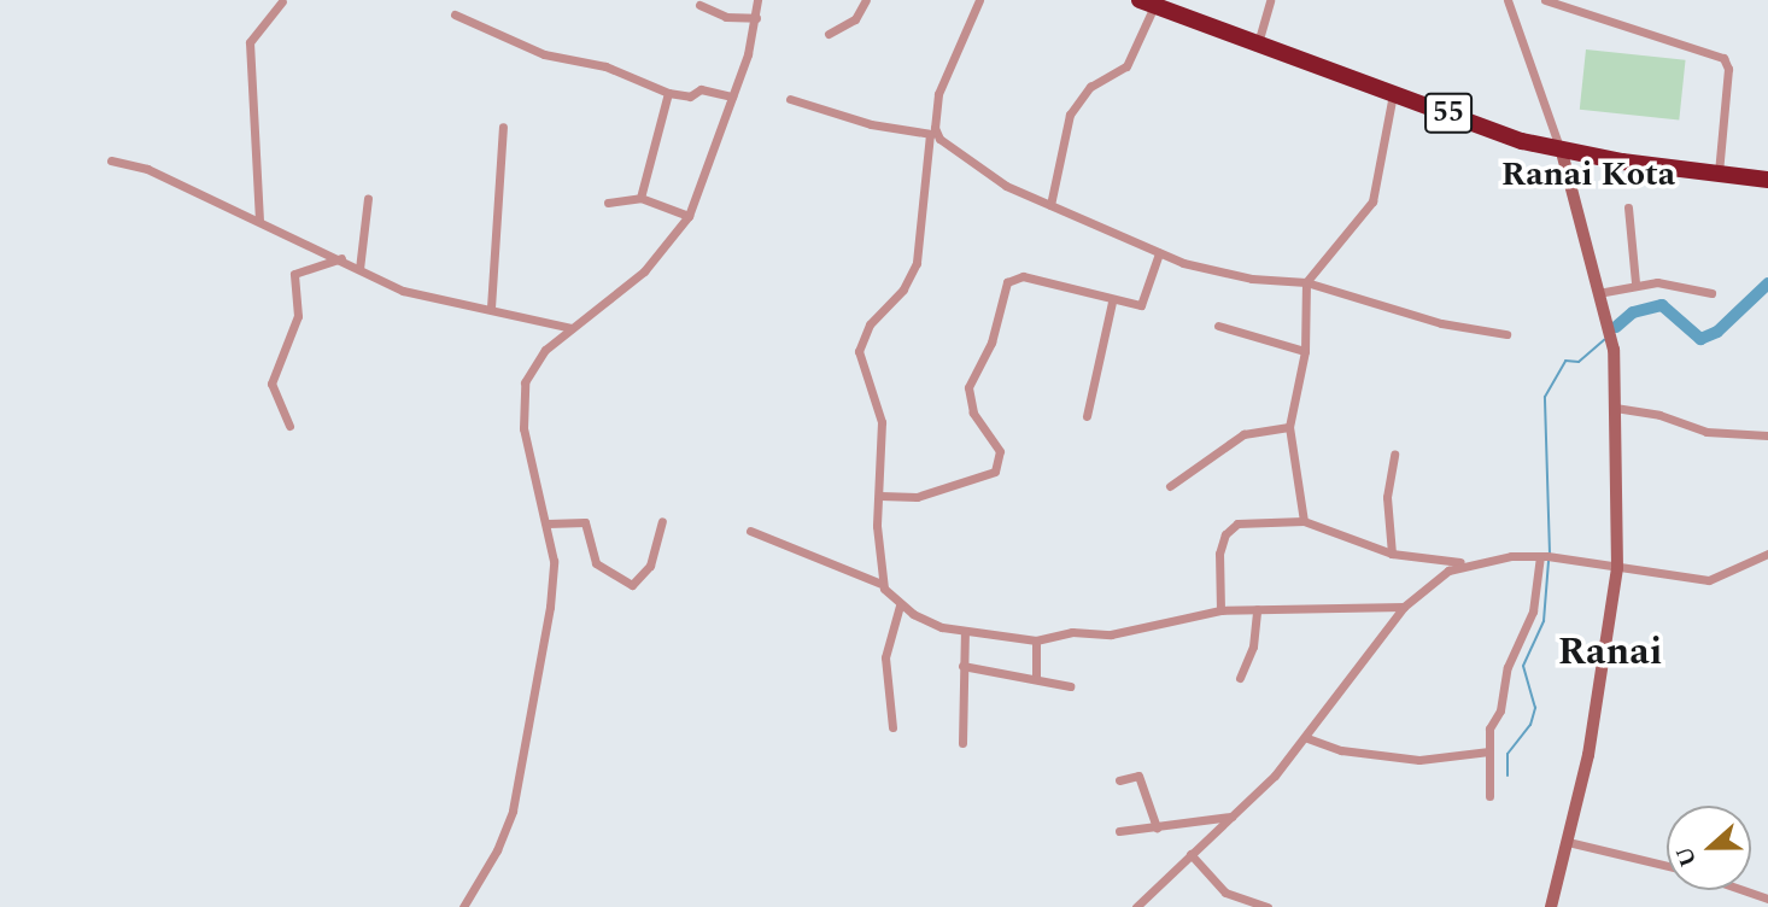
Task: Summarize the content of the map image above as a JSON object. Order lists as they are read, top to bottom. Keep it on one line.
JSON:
{"streets":{"highway":["55"]},"districts":["Ranai Kota","Ranai"],"north":"left"}
